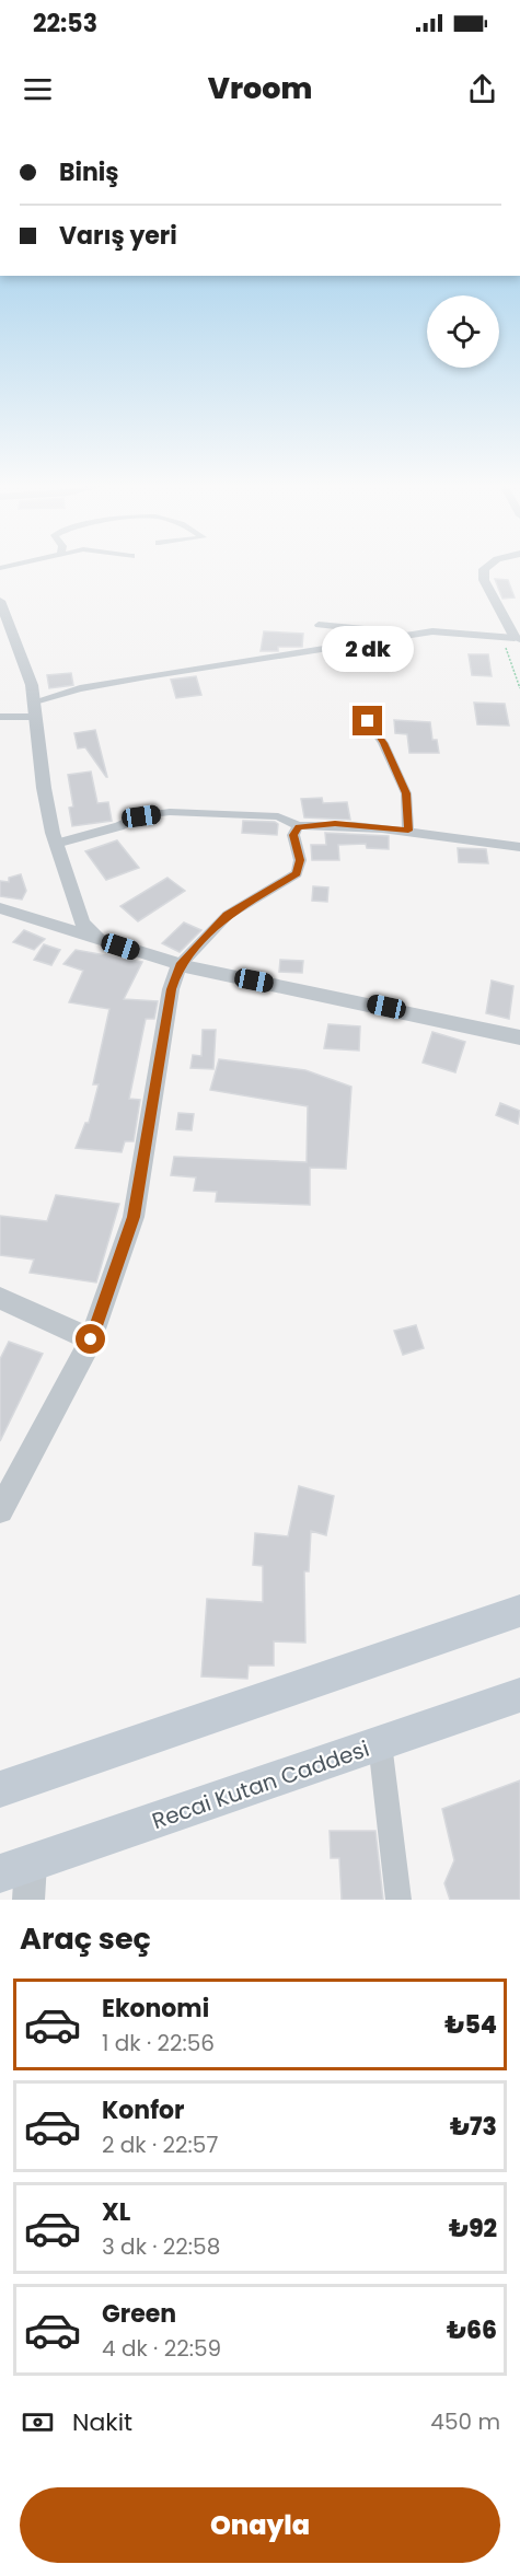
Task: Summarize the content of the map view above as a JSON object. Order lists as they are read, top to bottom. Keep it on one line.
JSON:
{"streets":{"main road":["Recai Kutan Caddesi"]},"page":{"status":"22:53","header":"Vroom","banner":["Biniş","Varış yeri"],"bubble":"2 dk","heading":"Araç seç","list":[{"name":"Ekonomi","note":"1 dk · 22:56","value":"₺54"},{"name":"Konfor","note":"2 dk · 22:57","value":"₺73"},{"name":"XL","note":"3 dk · 22:58","value":"₺92"},{"name":"Green","note":"4 dk · 22:59","value":"₺66"}],"pay":["Nakit","450 m"],"buttons":"Onayla"}}
